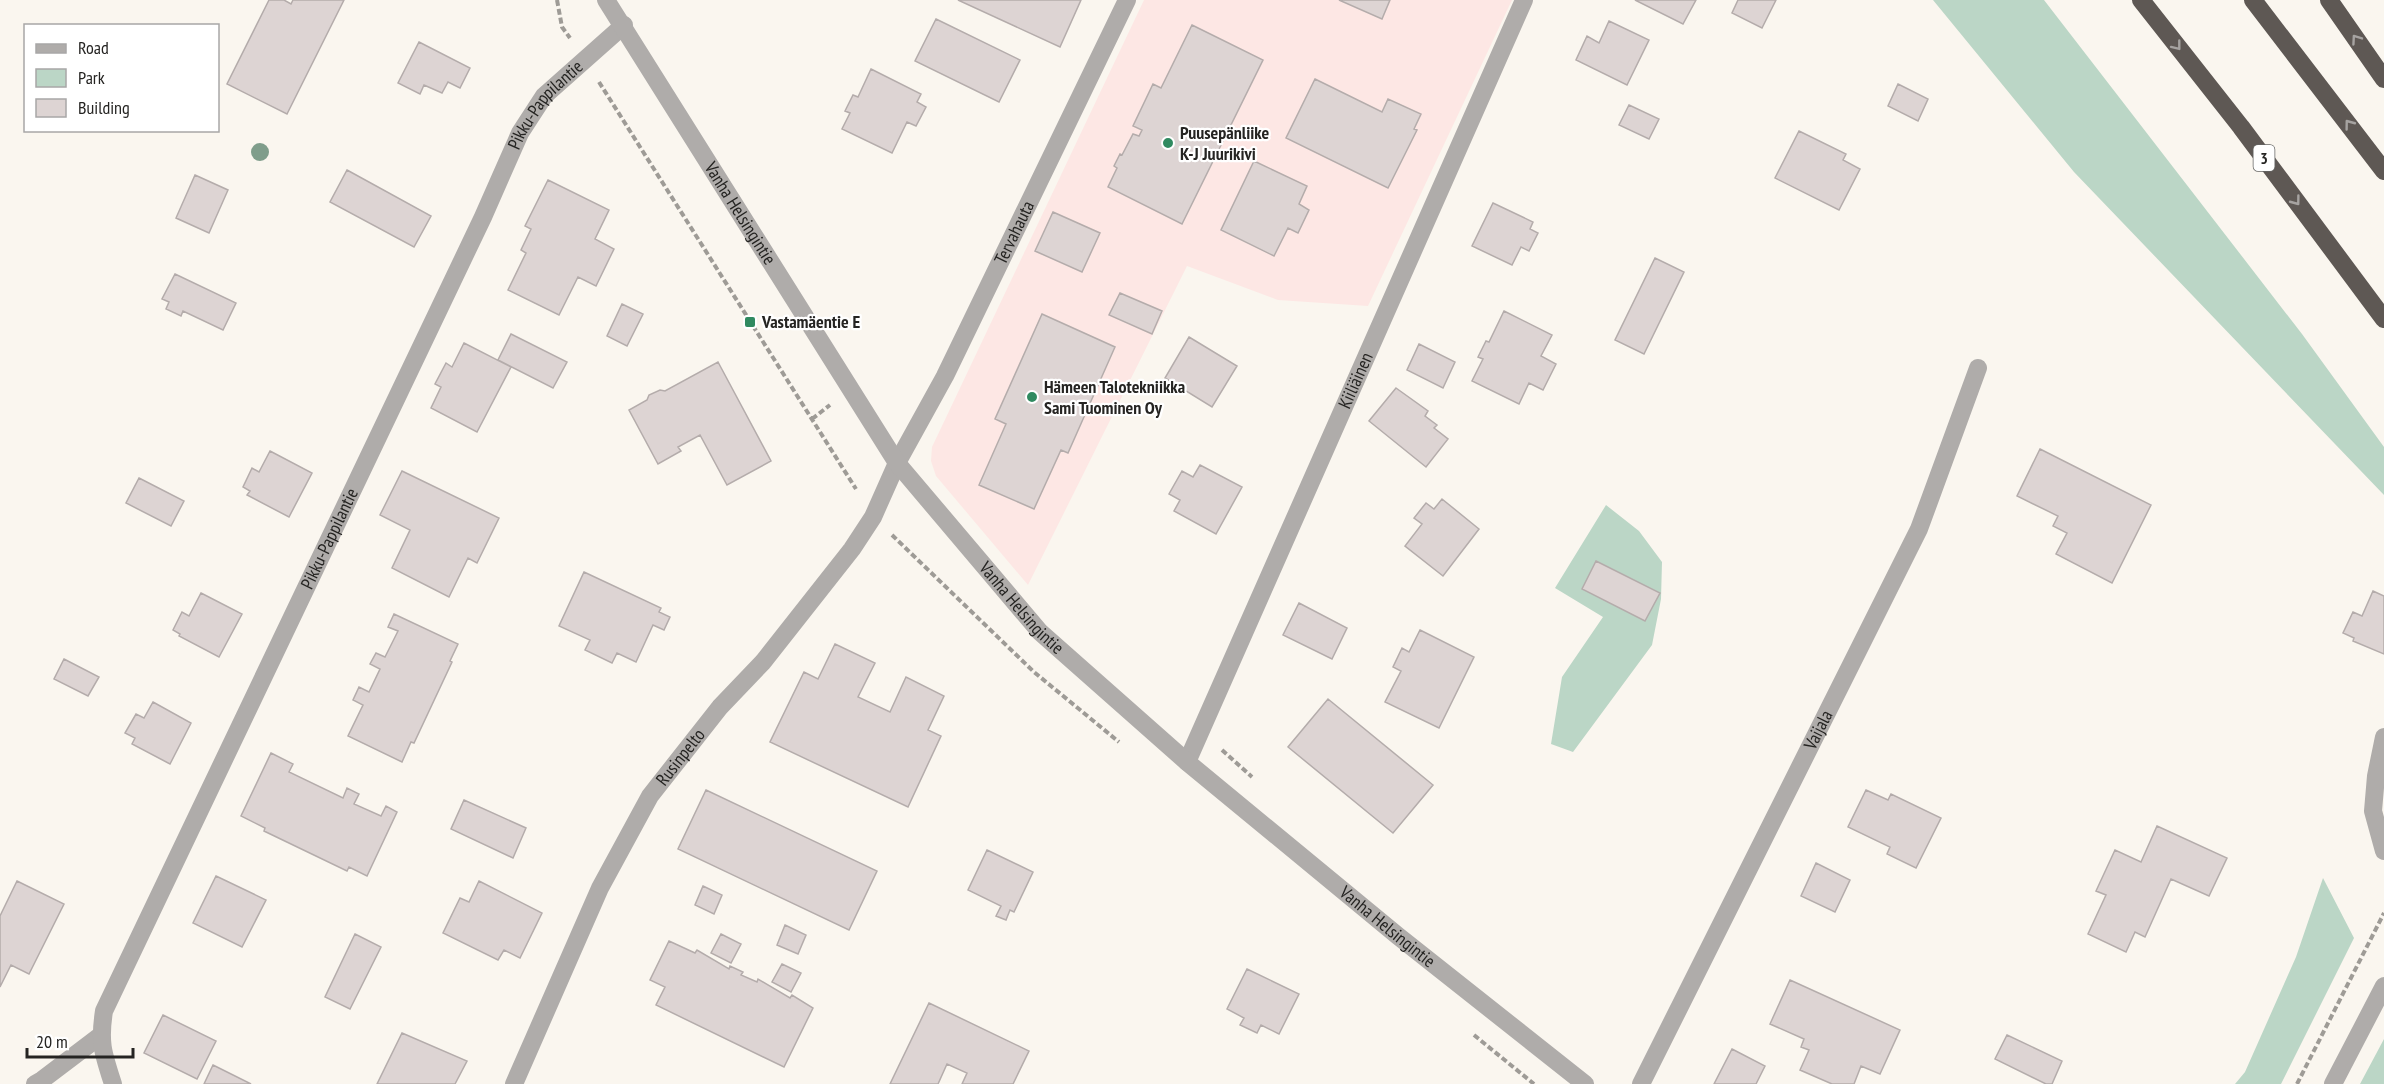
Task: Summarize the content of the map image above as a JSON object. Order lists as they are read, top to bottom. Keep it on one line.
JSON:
{"streets":{"highway":["3"],"street":["Pikku-Pappilantie","Vanha Helsingintie","Tervahauta","Kiiliäinen","Vaijala","Rusinpelto"]},"crossings":[["Pikku-Pappilantie","Vanha Helsingintie"],["Vanha Helsingintie","Tervahauta"],["Vanha Helsingintie","Kiiliäinen"],["Vanha Helsingintie","Rusinpelto"],["Tervahauta","Rusinpelto"]],"places":{"other":["Puusepänliike K-J Juurikivi","Hämeen Talotekniikka Sami Tuominen Oy"],"transit":["Vastamäentie E"]},"legend":["Road","Park","Building"],"scale_bar":"20 m"}
